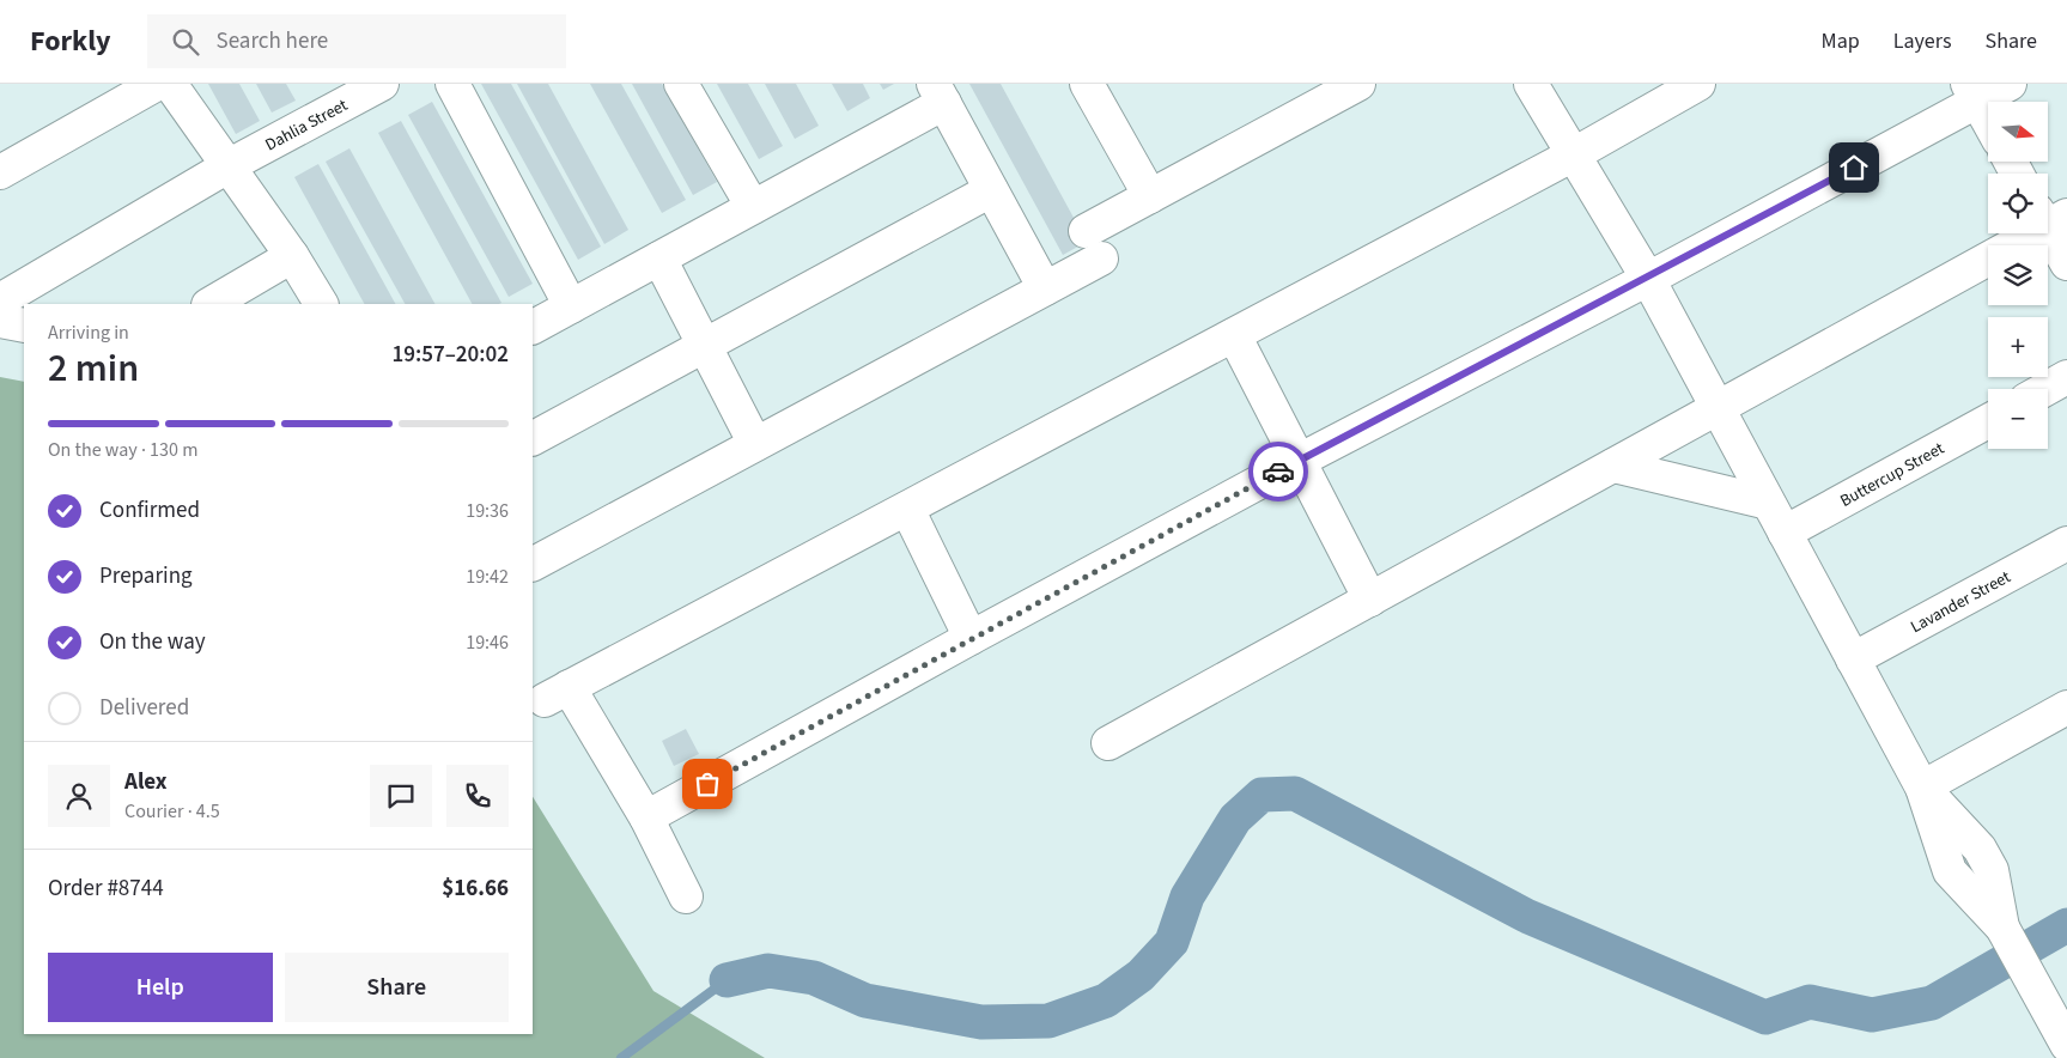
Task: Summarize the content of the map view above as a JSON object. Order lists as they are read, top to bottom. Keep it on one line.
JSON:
{"streets":{"street":["Dahlia Street","Buttercup Street","Lavander Street"]},"north":"right","page":{"header":"Forkly","search":"Search here","nav":["Map","Layers","Share"],"map_buttons":["+","−"],"heading":["2 min","Arriving in","19:57–20:02"],"panel":["Alex","Courier · 4.5","Order #8744","$16.66"],"bar":"On the way · 130 m","list":[["Confirmed","19:36"],["Preparing","19:42"],["On the way","19:46"],"Delivered"],"buttons":["Help","Share"]}}
